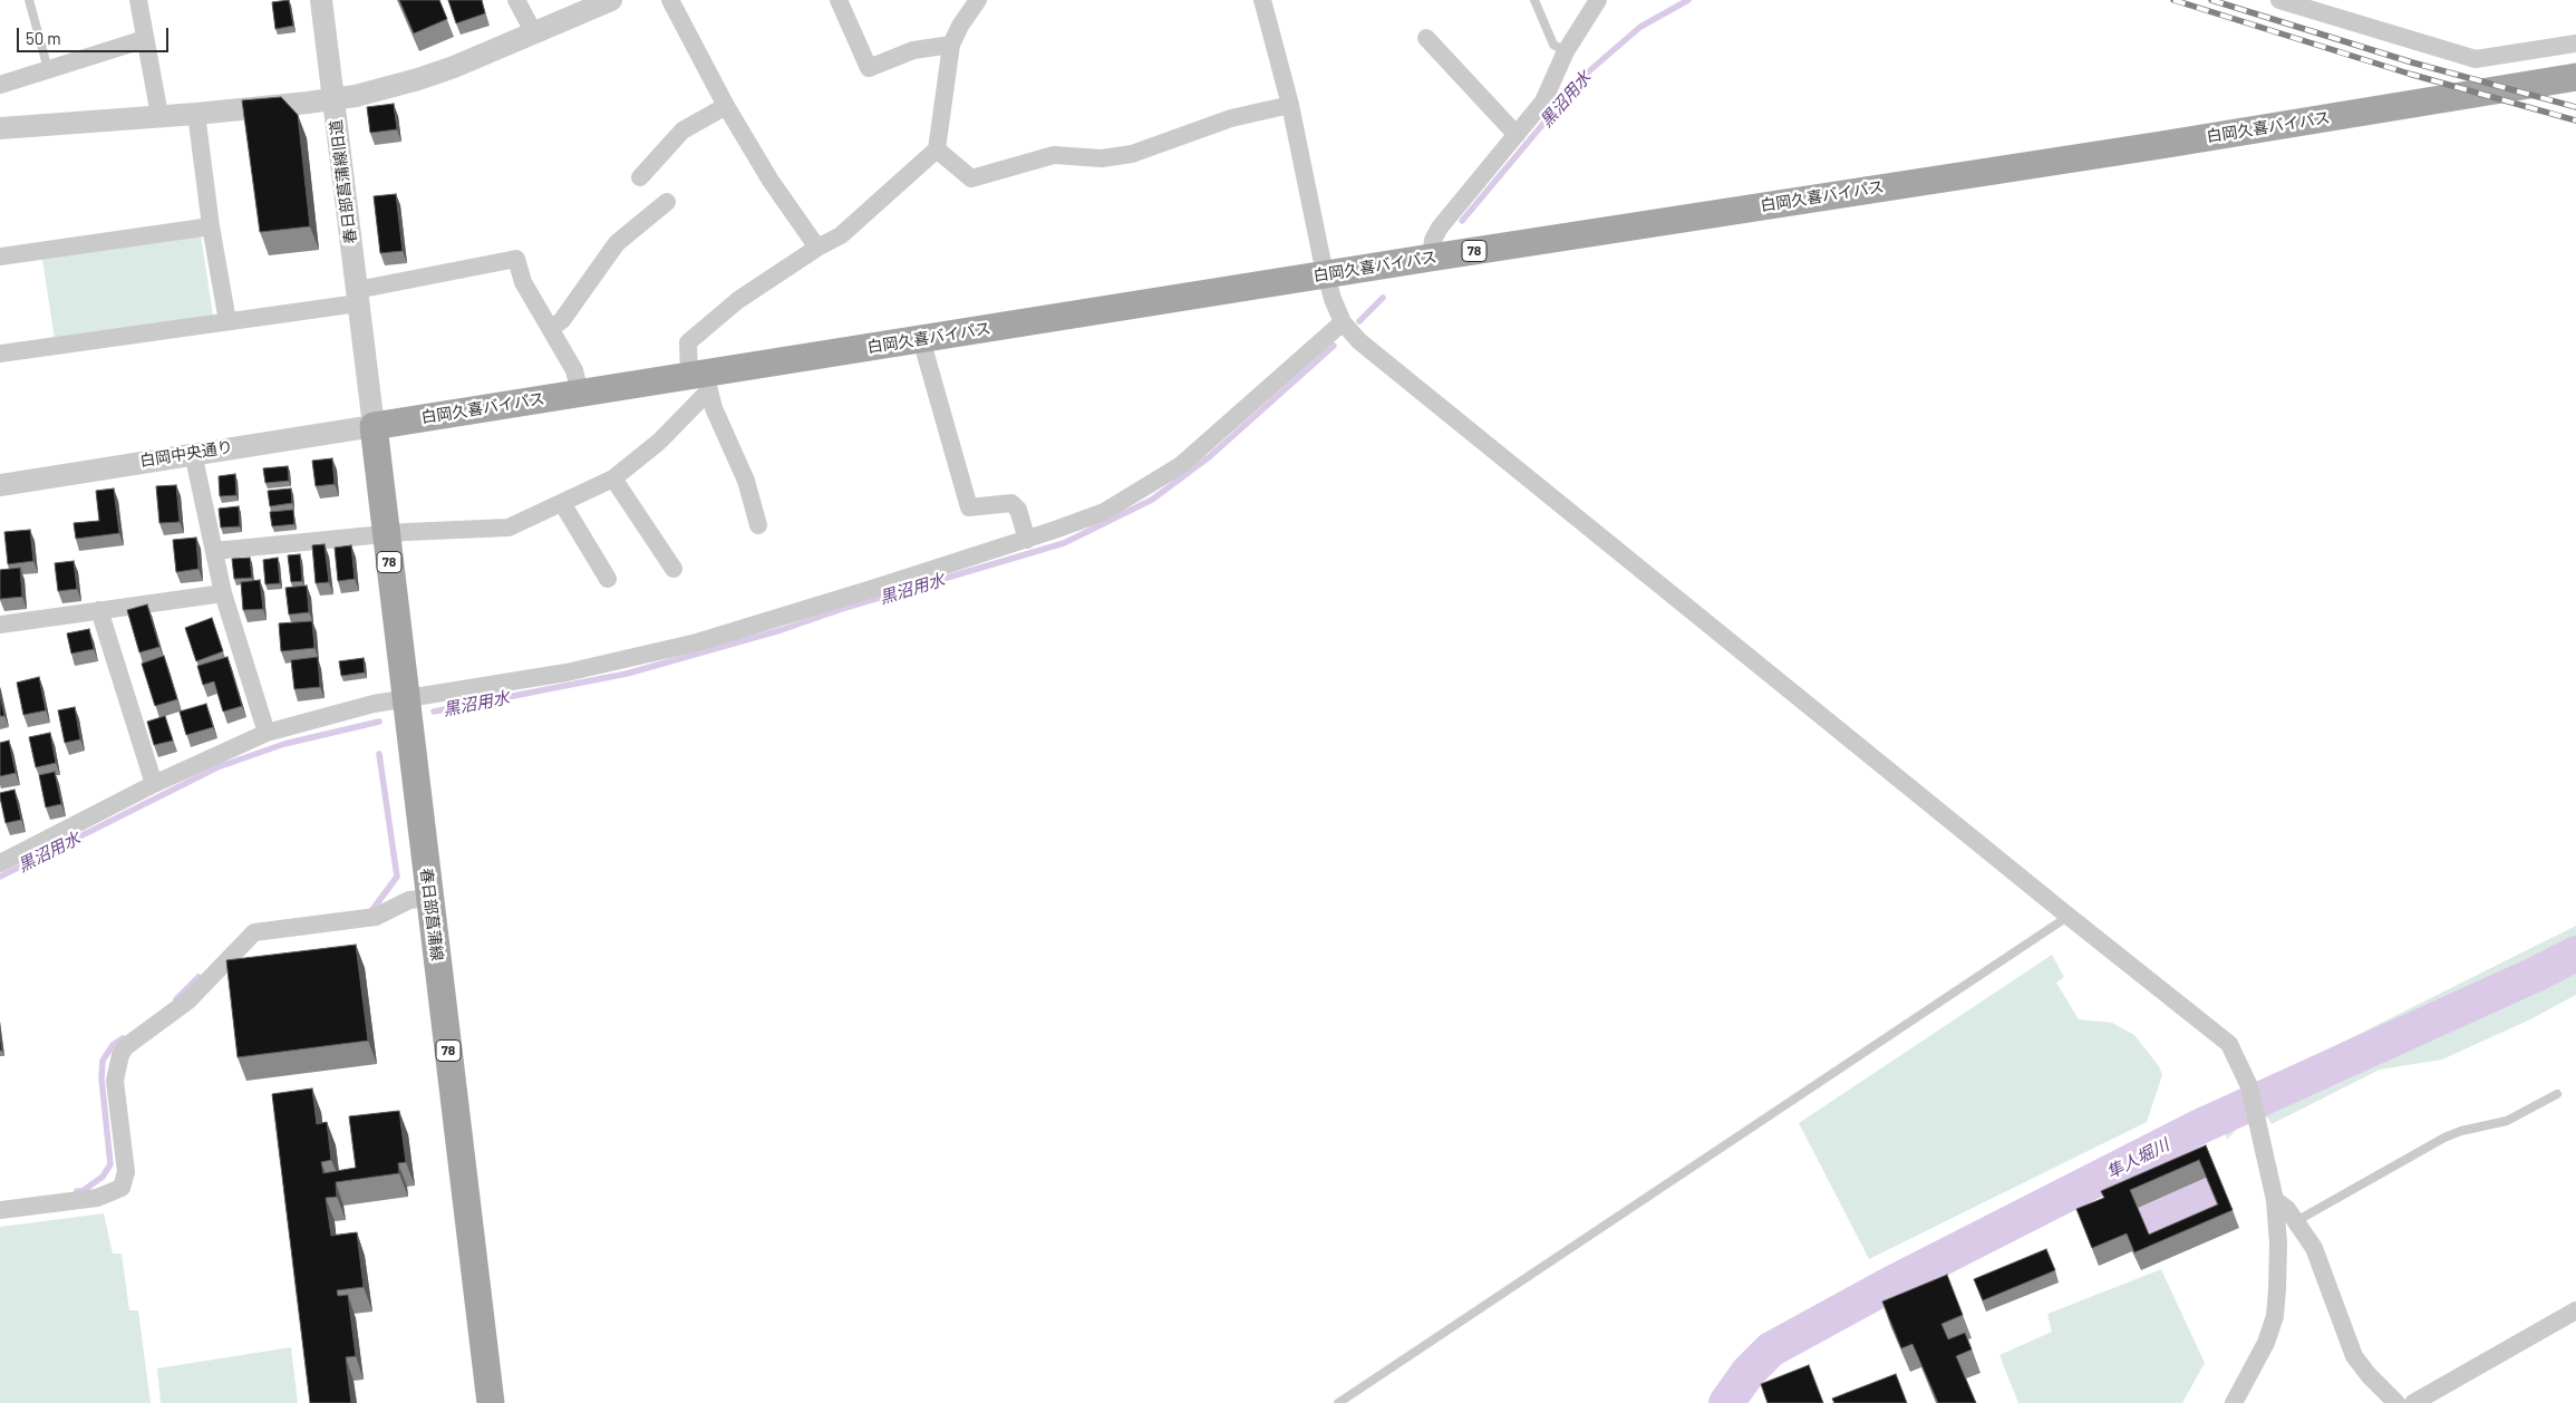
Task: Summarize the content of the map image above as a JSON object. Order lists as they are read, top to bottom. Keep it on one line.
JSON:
{"streets":{"main road":["白岡久喜バイパス","78","春日部菖蒲線"],"street":["春日部菖蒲線旧道","白岡中央通り"]},"crossings":[["白岡久喜バイパス","春日部菖蒲線旧道"],["白岡久喜バイパス","白岡中央通り"],["白岡久喜バイパス","春日部菖蒲線"],["春日部菖蒲線旧道","白岡中央通り"],["春日部菖蒲線旧道","春日部菖蒲線"],["白岡中央通り","春日部菖蒲線"]],"water":["黒沼用水","隼人堀川"],"scale_bar":"50 m"}
